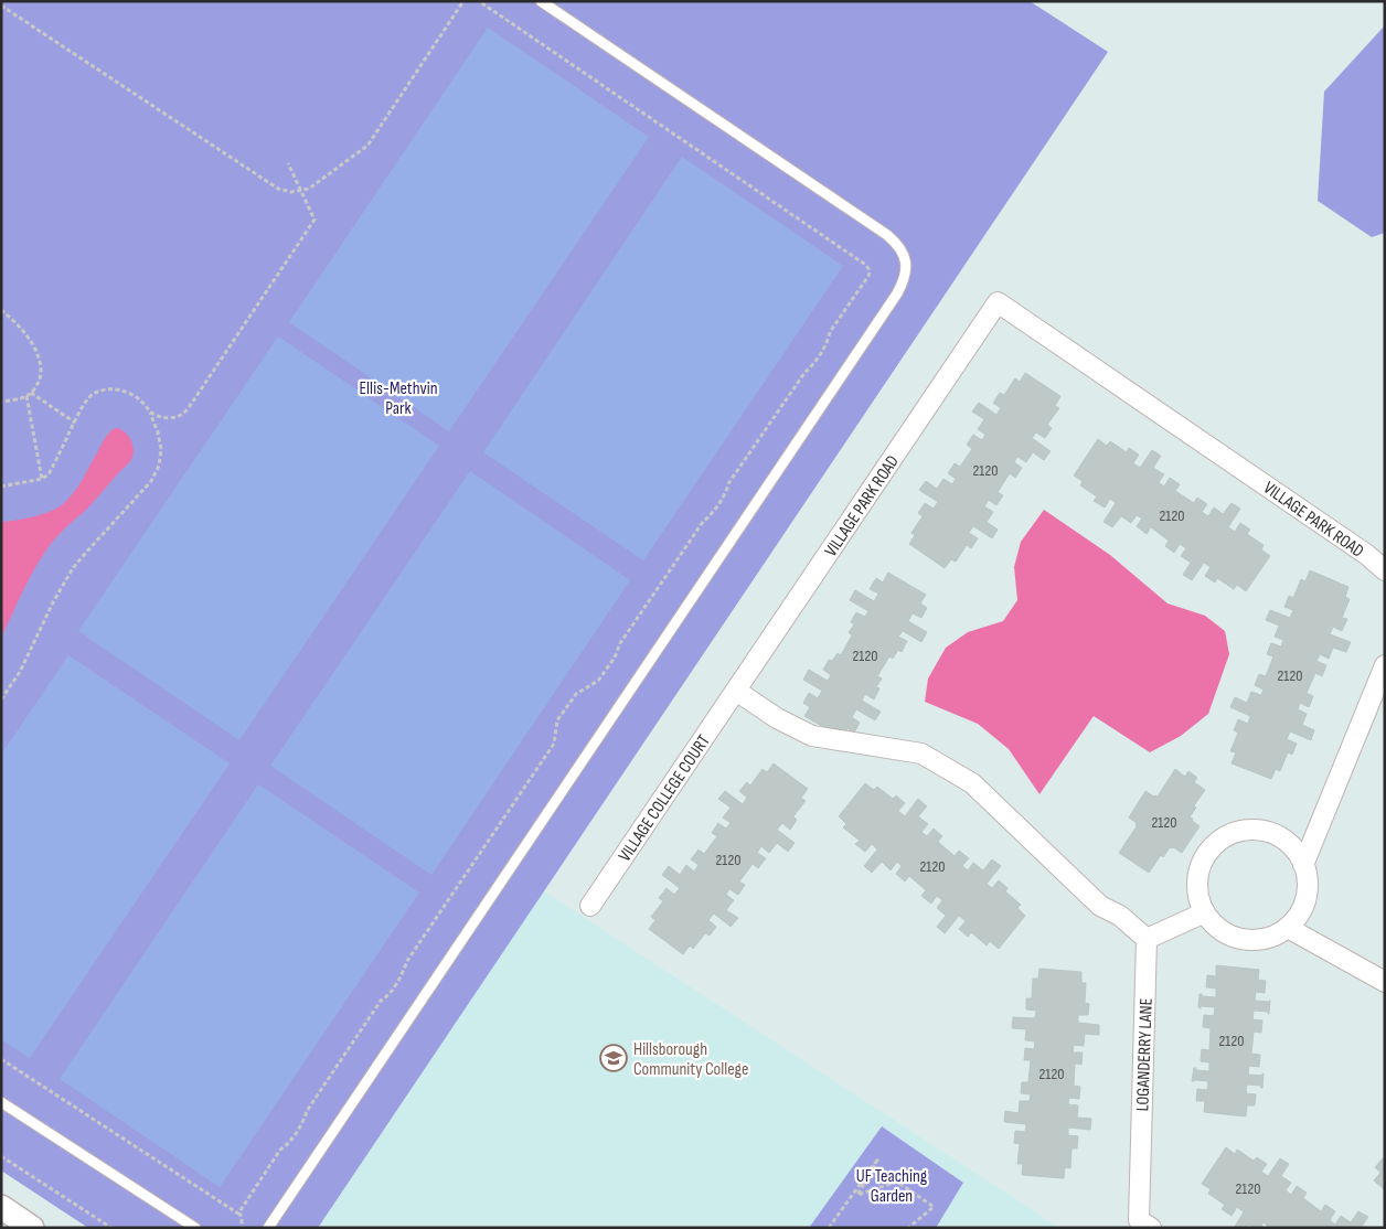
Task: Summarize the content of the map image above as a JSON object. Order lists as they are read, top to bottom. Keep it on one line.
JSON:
{"streets":{"street":["VILLAGE PARK ROAD","VILLAGE COLLEGE COURT","LOGANDERRY LANE"]},"crossings":[["VILLAGE PARK ROAD","VILLAGE COLLEGE COURT"]],"parks":["Ellis-Methvin Park","UF Teaching Garden"],"places":{"school or university":["Hillsborough Community College"]},"house_numbers":["2120","2120","2120","2120","2120","2120","2120","2120","2120","2120"]}
